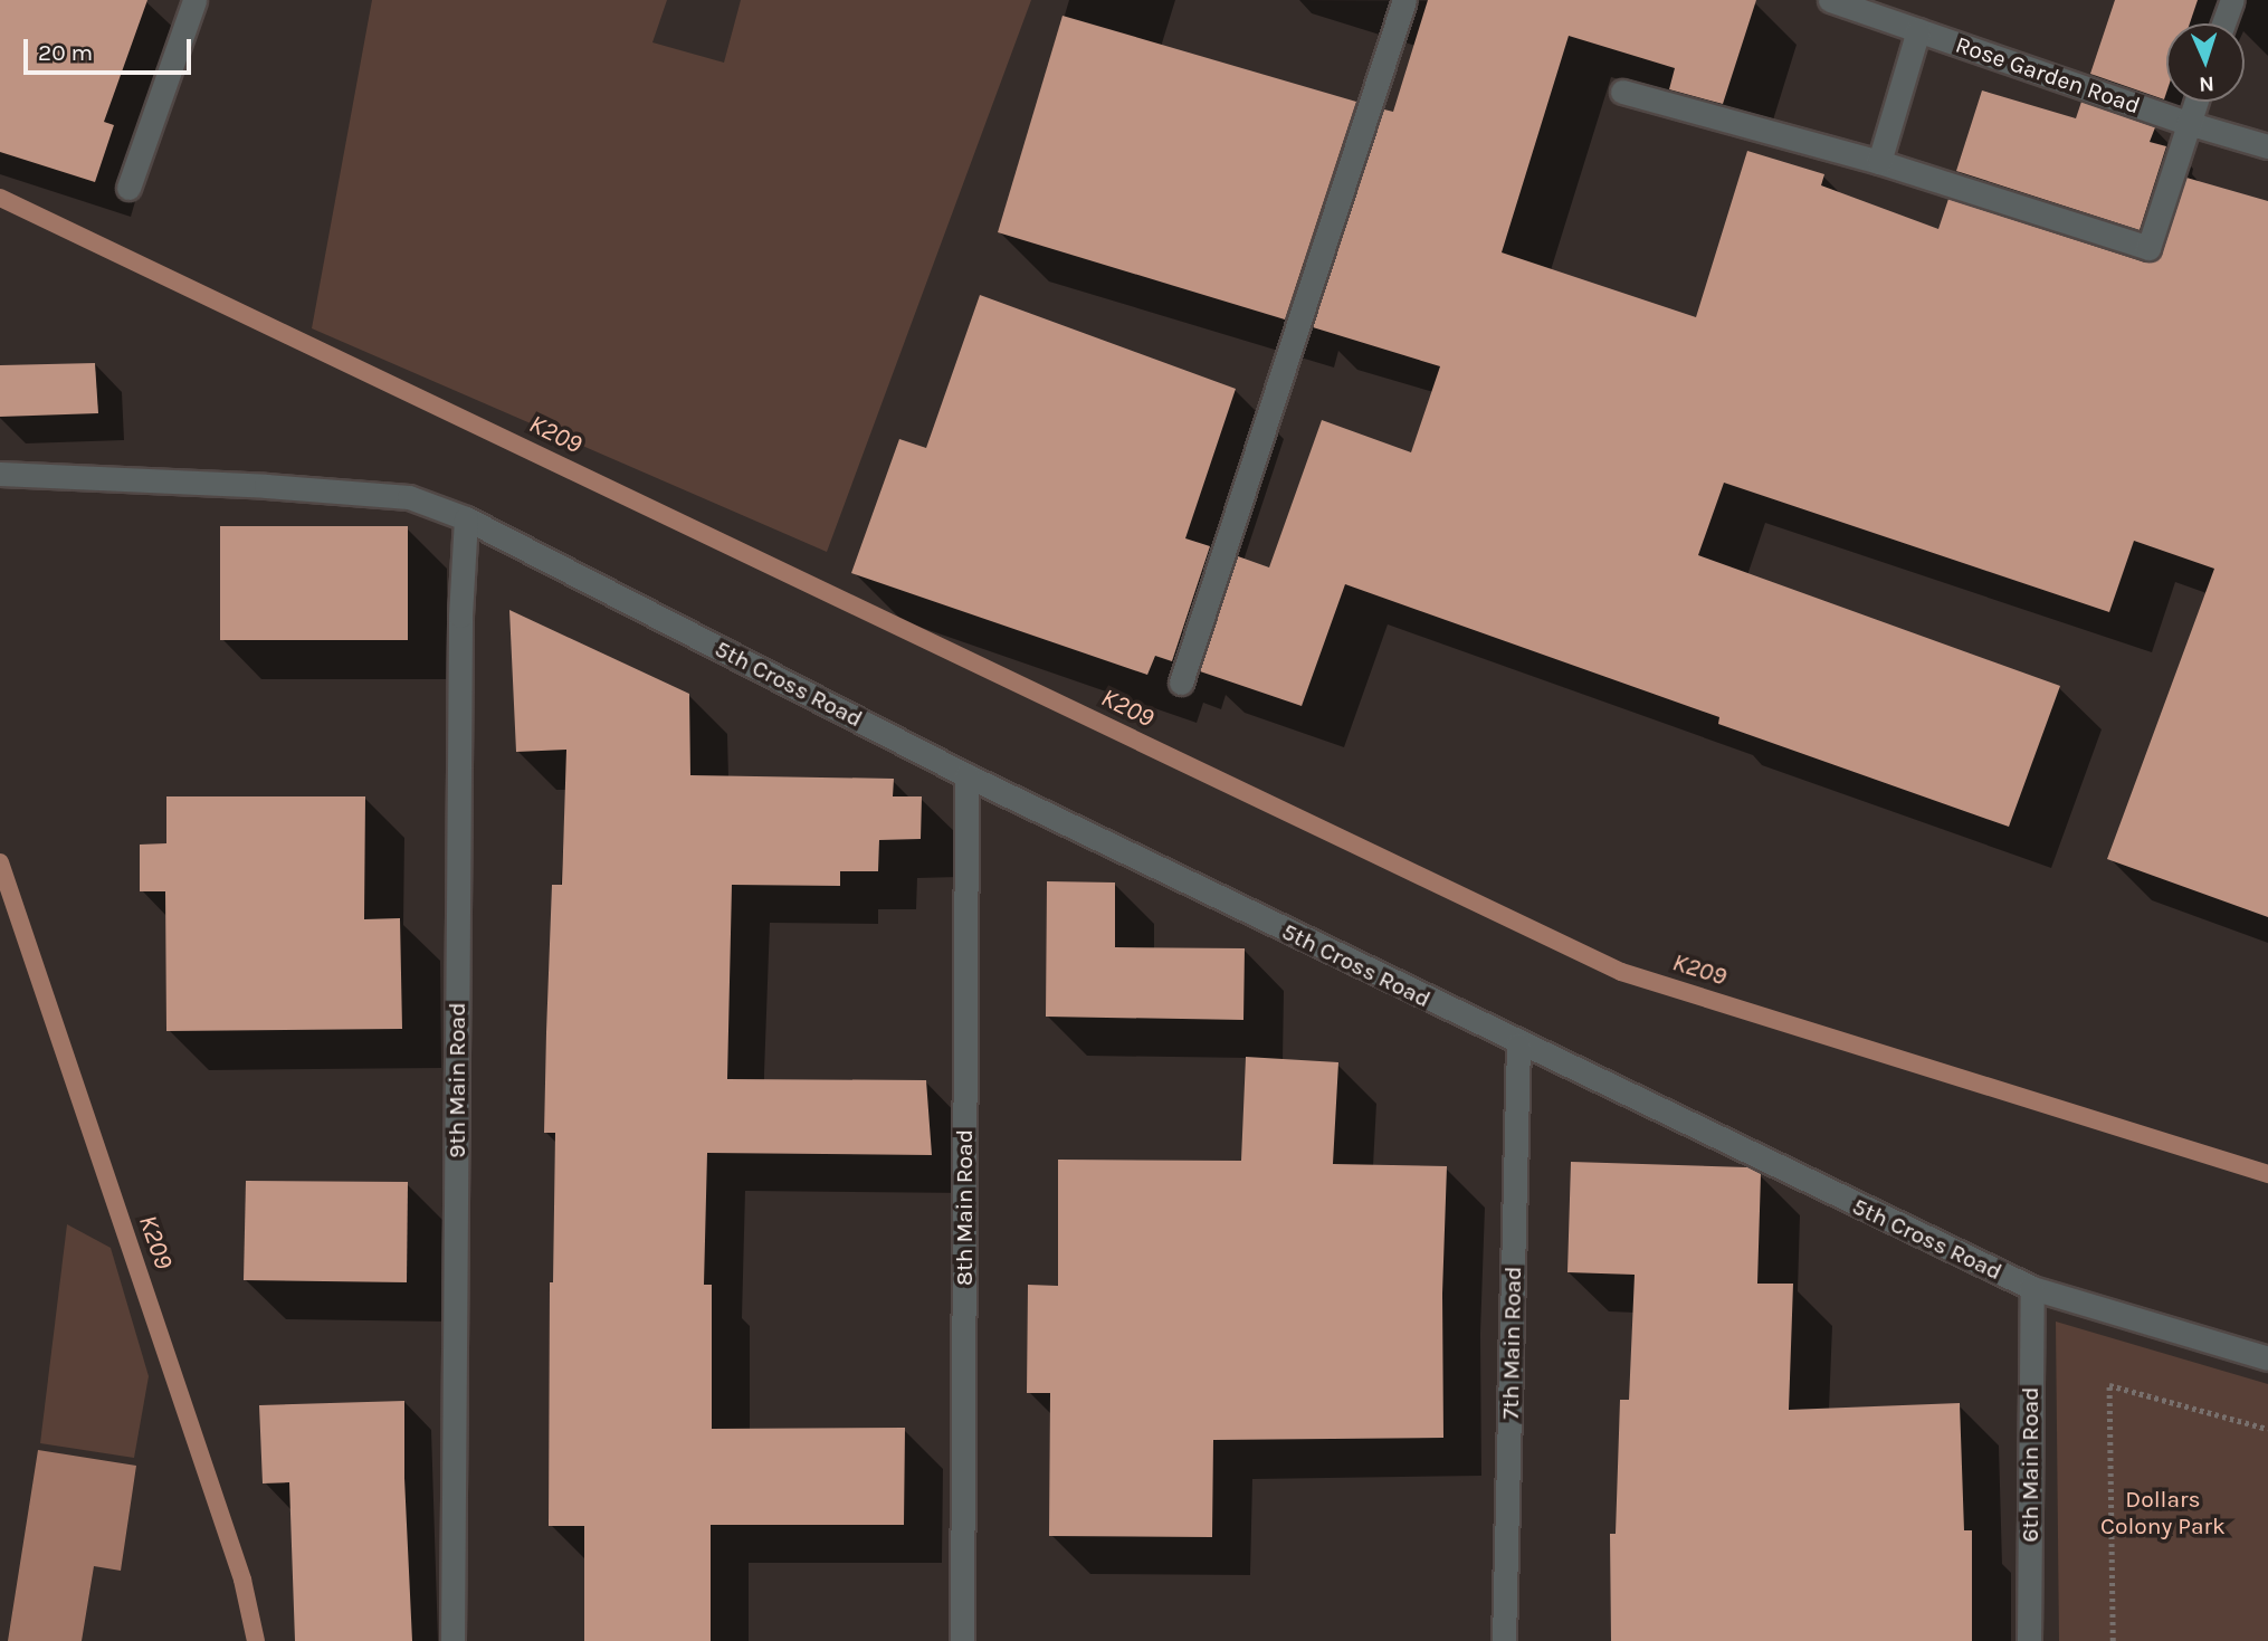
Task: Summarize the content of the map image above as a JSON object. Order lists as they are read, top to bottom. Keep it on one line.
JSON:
{"streets":{"street":["Rose Garden Road","5th Cross Road","9th Main Road","8th Main Road","7th Main Road","6th Main Road"]},"crossings":[["5th Cross Road","9th Main Road"],["5th Cross Road","8th Main Road"],["5th Cross Road","7th Main Road"],["5th Cross Road","6th Main Road"]],"water":["K209"],"parks":["Dollars Colony Park"],"scale_bar":"20 m","north":"bottom"}
